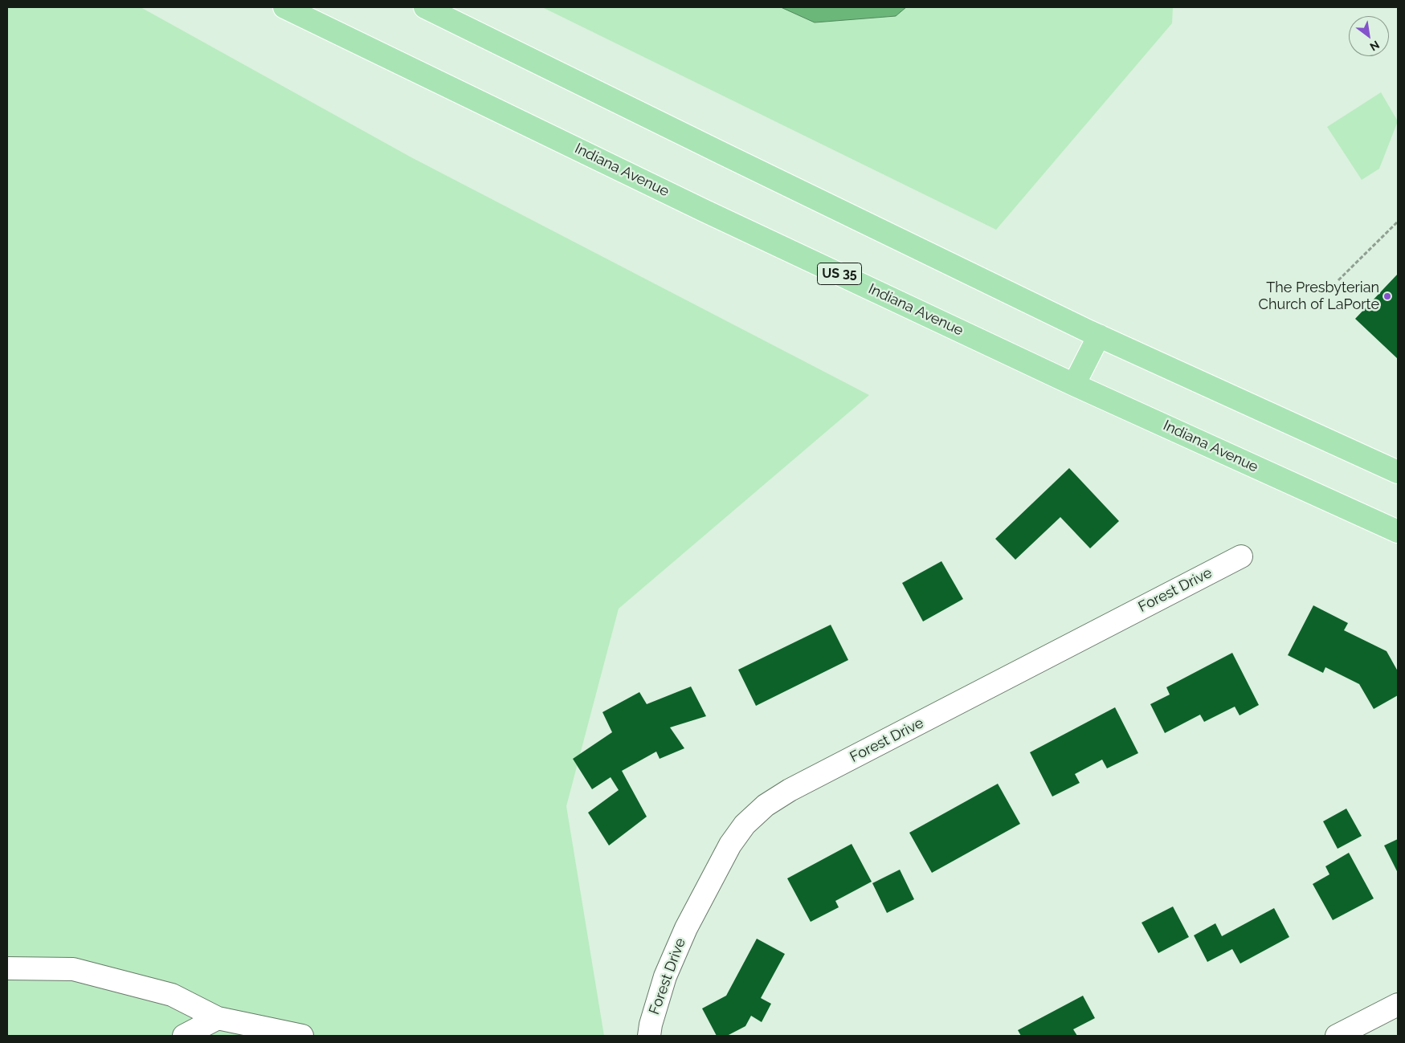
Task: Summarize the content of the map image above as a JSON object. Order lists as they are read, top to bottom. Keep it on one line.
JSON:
{"streets":{"main road":["Indiana Avenue","US 35"],"street":["Forest Drive"]},"places":["The Presbyterian Church of LaPorte"],"north":"bottom right"}
